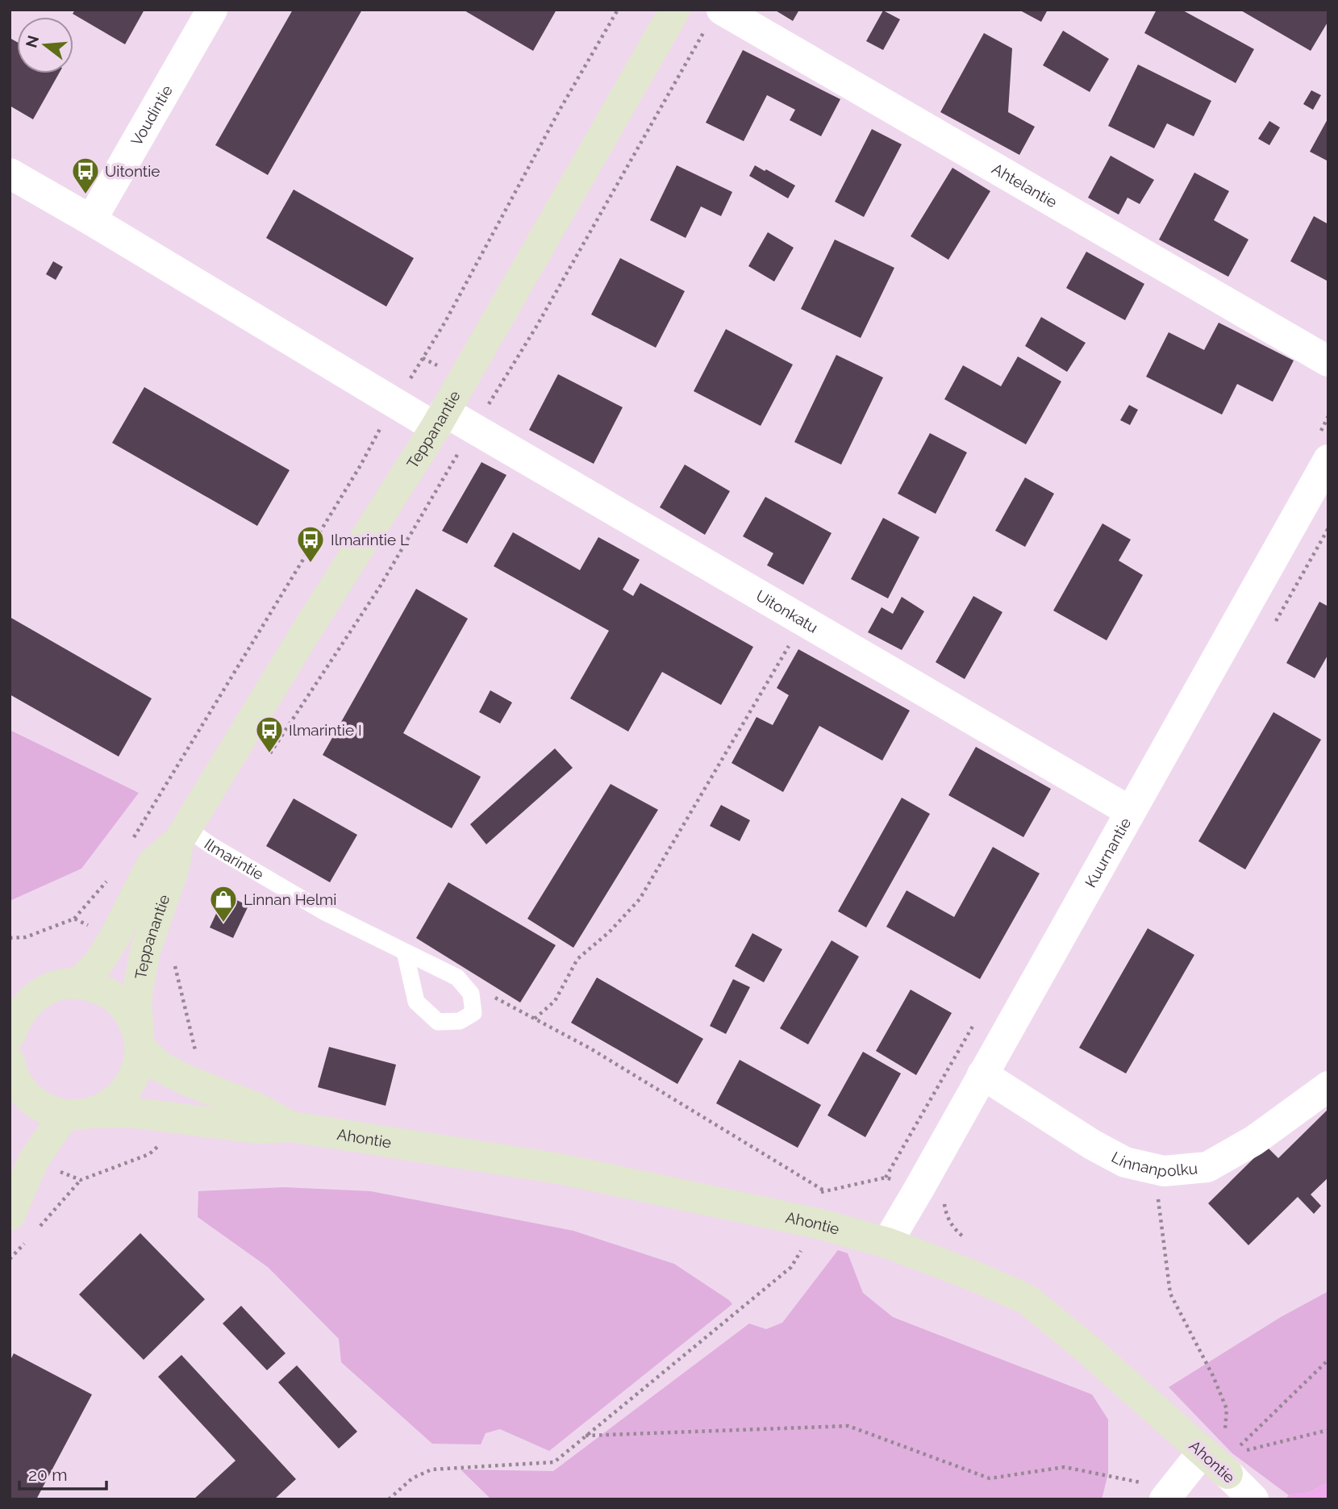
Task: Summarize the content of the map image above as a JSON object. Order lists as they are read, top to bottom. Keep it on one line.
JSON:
{"streets":{"street":["Voudintie","Ahtelantie","Teppanantie","Uitonkatu","Kuurnantie","Ahontie","Linnanpolku"],"lane":["Ilmarintie"]},"crossings":[["Teppanantie","Uitonkatu"],["Teppanantie","Ilmarintie"],["Teppanantie","Ahontie"],["Uitonkatu","Kuurnantie"],["Kuurnantie","Ahontie"],["Kuurnantie","Linnanpolku"]],"places":{"bus stop":["Uitontie","Ilmarintie L","Ilmarintie I"],"shop":["Linnan Helmi"]},"scale_bar":"20 m","north":"left"}
